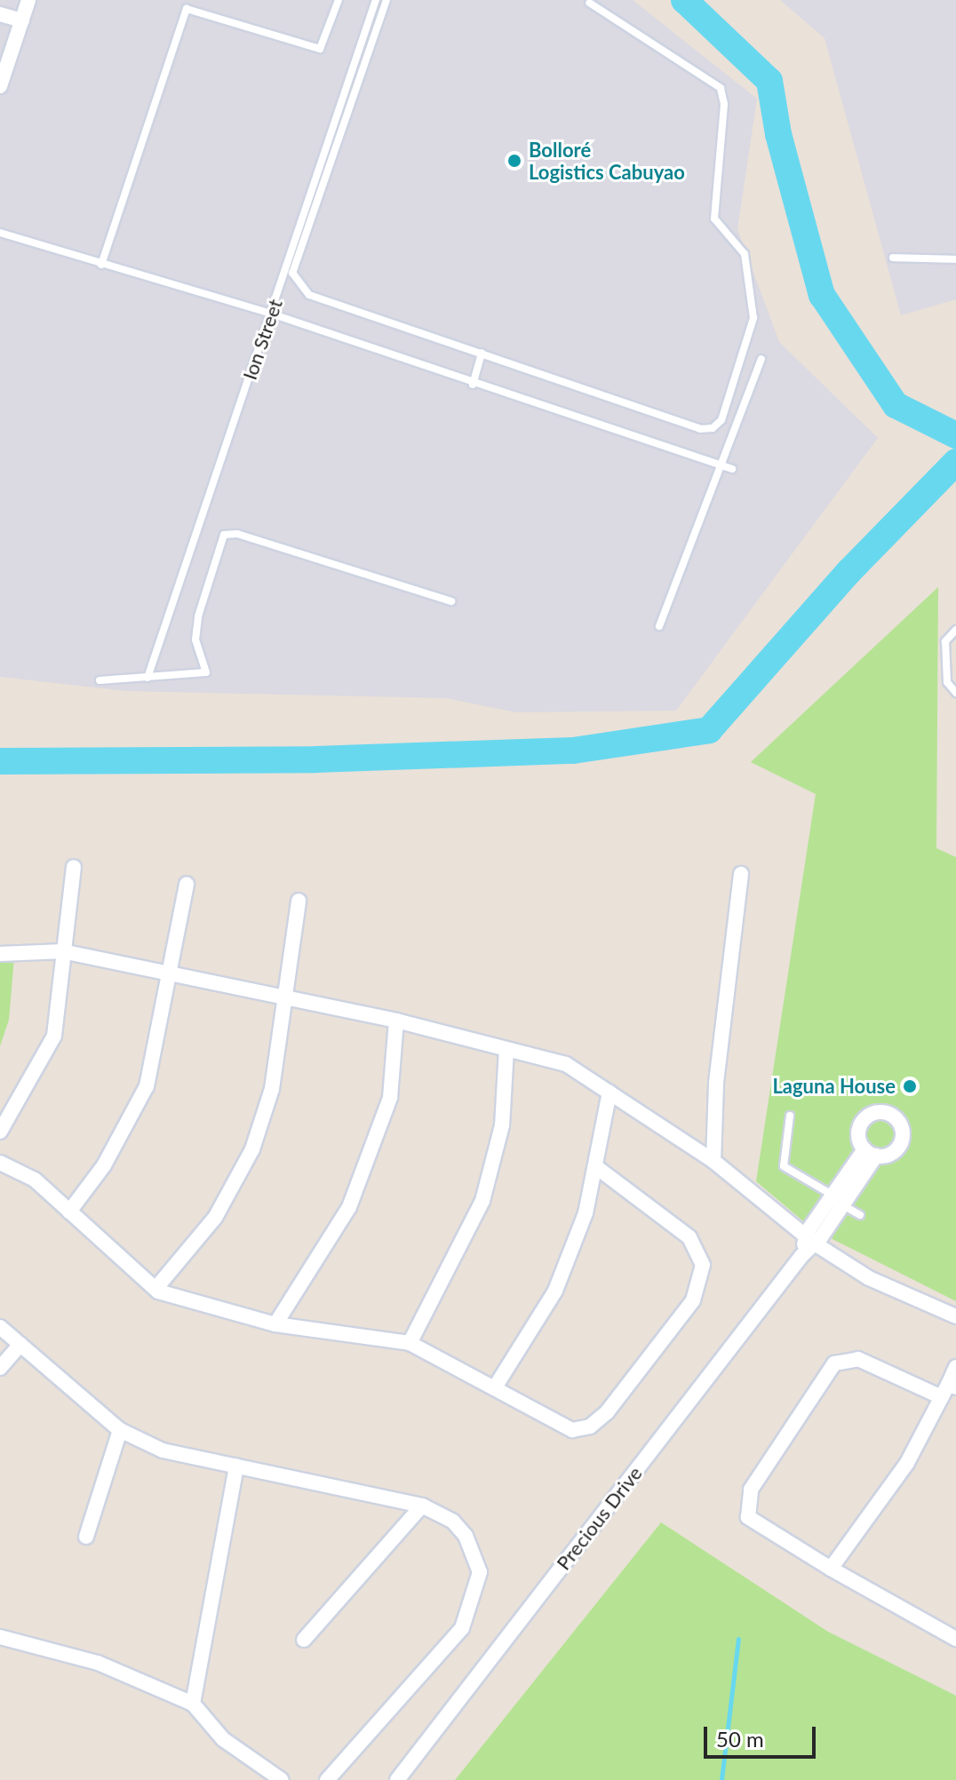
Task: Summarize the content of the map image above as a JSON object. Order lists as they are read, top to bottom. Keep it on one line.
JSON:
{"streets":{"street":["Precious Drive"],"lane":["Ion Street"]},"places":["Bolloré Logistics Cabuyao","Laguna House"],"scale_bar":"50 m"}
